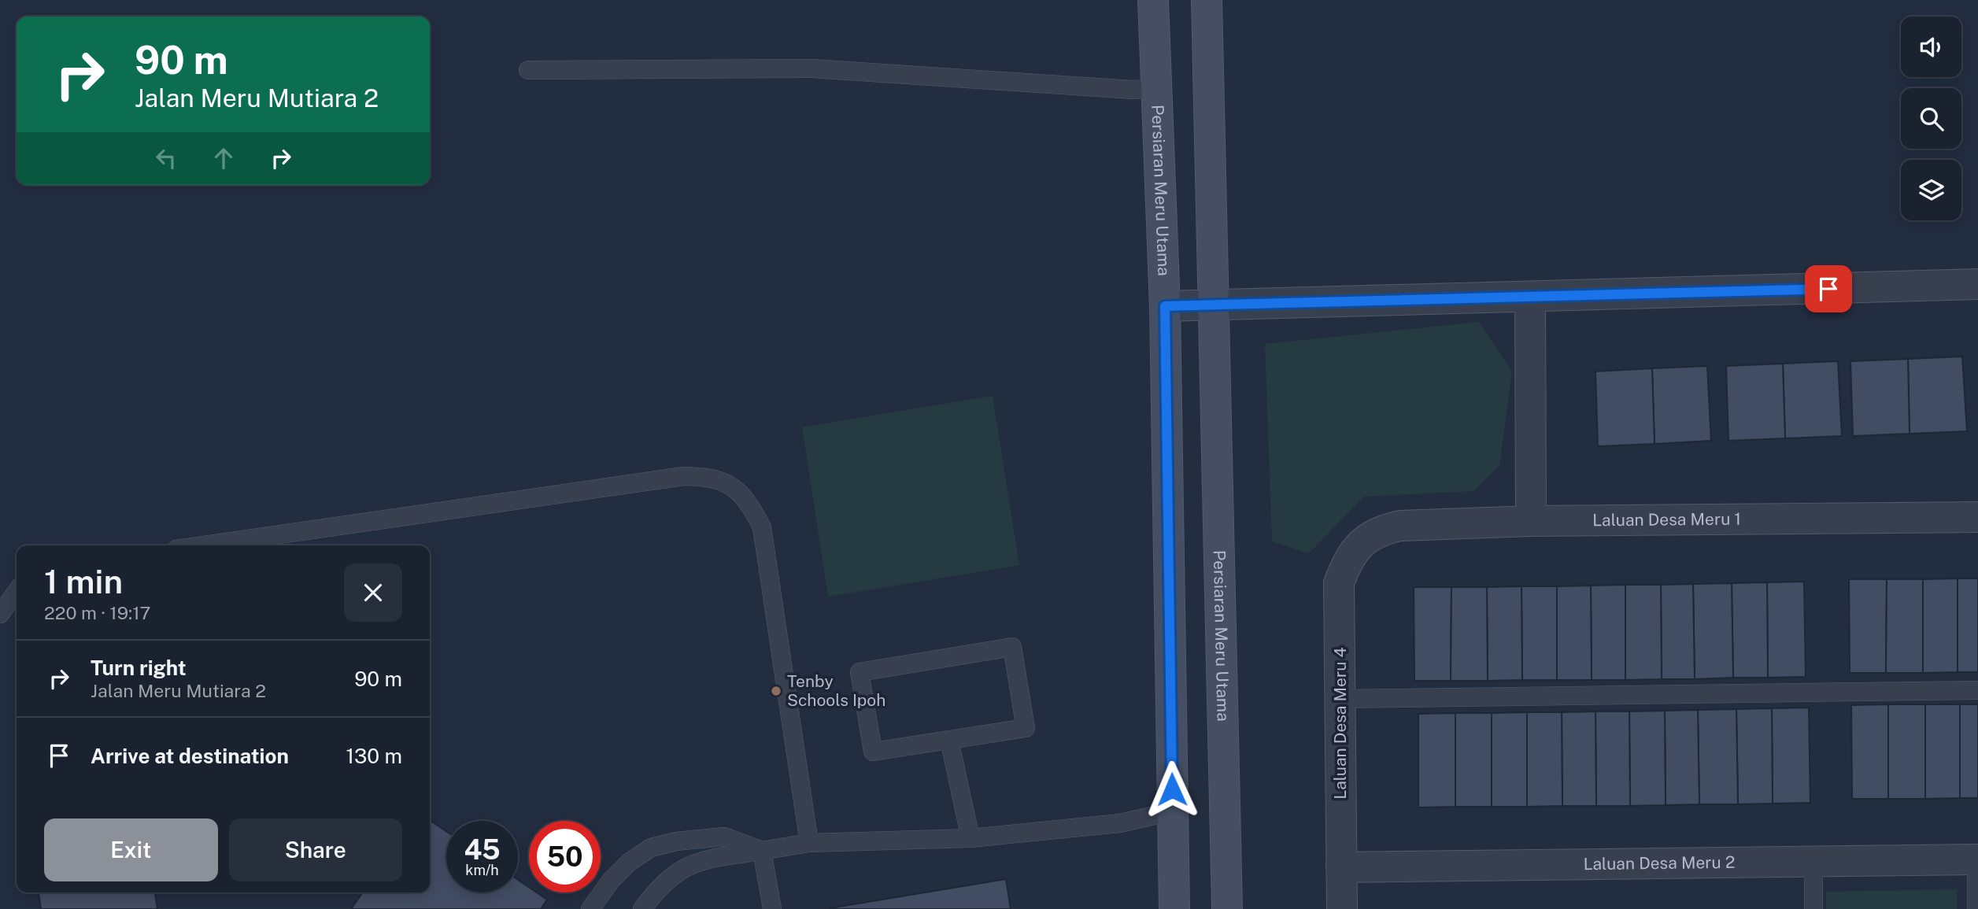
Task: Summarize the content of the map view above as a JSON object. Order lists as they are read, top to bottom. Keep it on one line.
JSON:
{"streets":{"main road":["Persiaran Meru Utama"],"street":["Laluan Desa Meru 1","Laluan Desa Meru 4","Laluan Desa Meru 2"]},"crossings":[["Laluan Desa Meru 1","Laluan Desa Meru 4"],["Laluan Desa Meru 4","Laluan Desa Meru 2"]],"places":["Tenby Schools Ipoh"],"page":{"turn":["90 m","Jalan Meru Mutiara 2"],"heading":["1 min","220 m · 19:17"],"list":[{"name":"Turn right","note":"Jalan Meru Mutiara 2","value":"90 m"},{"name":"Arrive at destination","value":"130 m"}],"buttons":["Exit","Share"],"speed":"45 km/h","limit":"50"}}
